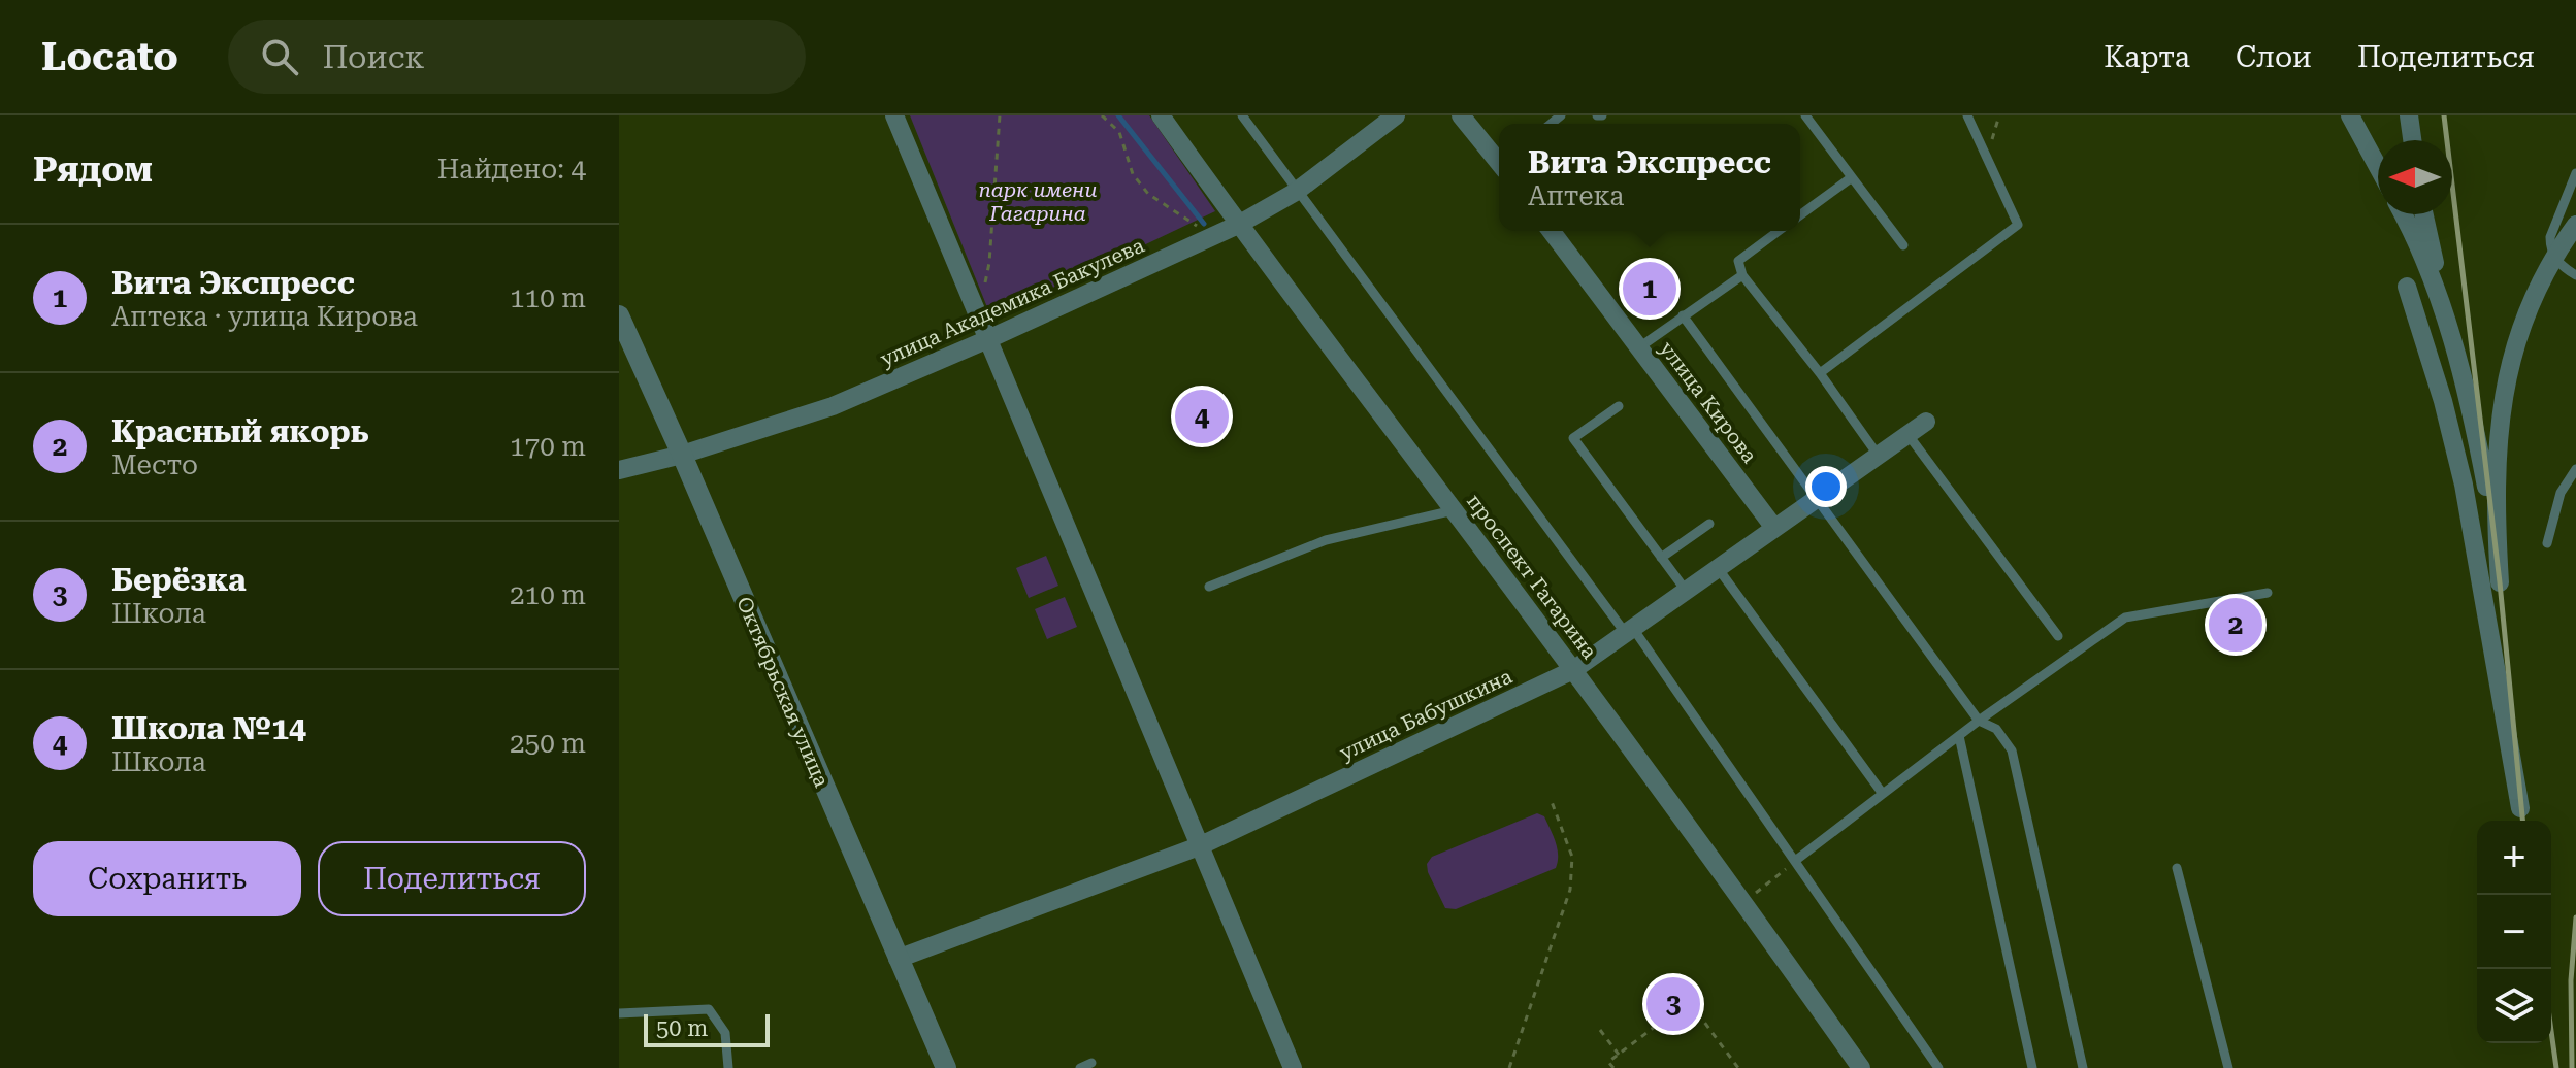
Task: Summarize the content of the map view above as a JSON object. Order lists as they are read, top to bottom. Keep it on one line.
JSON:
{"streets":{"street":["улица Академика Бакулева","улица Кирова","проспект Гагарина","Октябрьская улица","улица Бабушкина"]},"crossings":[["улица Академика Бакулева","проспект Гагарина"],["улица Академика Бакулева","Октябрьская улица"],["улица Кирова","улица Бабушкина"],["проспект Гагарина","улица Бабушкина"],["Октябрьская улица","улица Бабушкина"]],"parks":["парк имени Гагарина"],"scale_bar":"50 m","north":"left","page":{"header":"Locato","search":"Поиск","nav":["Карта","Слои","Поделиться"],"heading":["Рядом","Найдено: 4"],"popup":["Вита Экспресс","Аптека"],"list":[{"mark":"1","name":"Вита Экспресс","note":"Аптека · улица Кирова","value":"110 m"},{"mark":"2","name":"Красный якорь","note":"Место","value":"170 m"},{"mark":"3","name":"Берёзка","note":"Школа","value":"210 m"},{"mark":"4","name":"Школа №14","note":"Школа","value":"250 m"}],"pins":["1","4","2","3"],"buttons":["Сохранить","Поделиться"],"map_buttons":["+","−"],"scale":"50 m"}}
